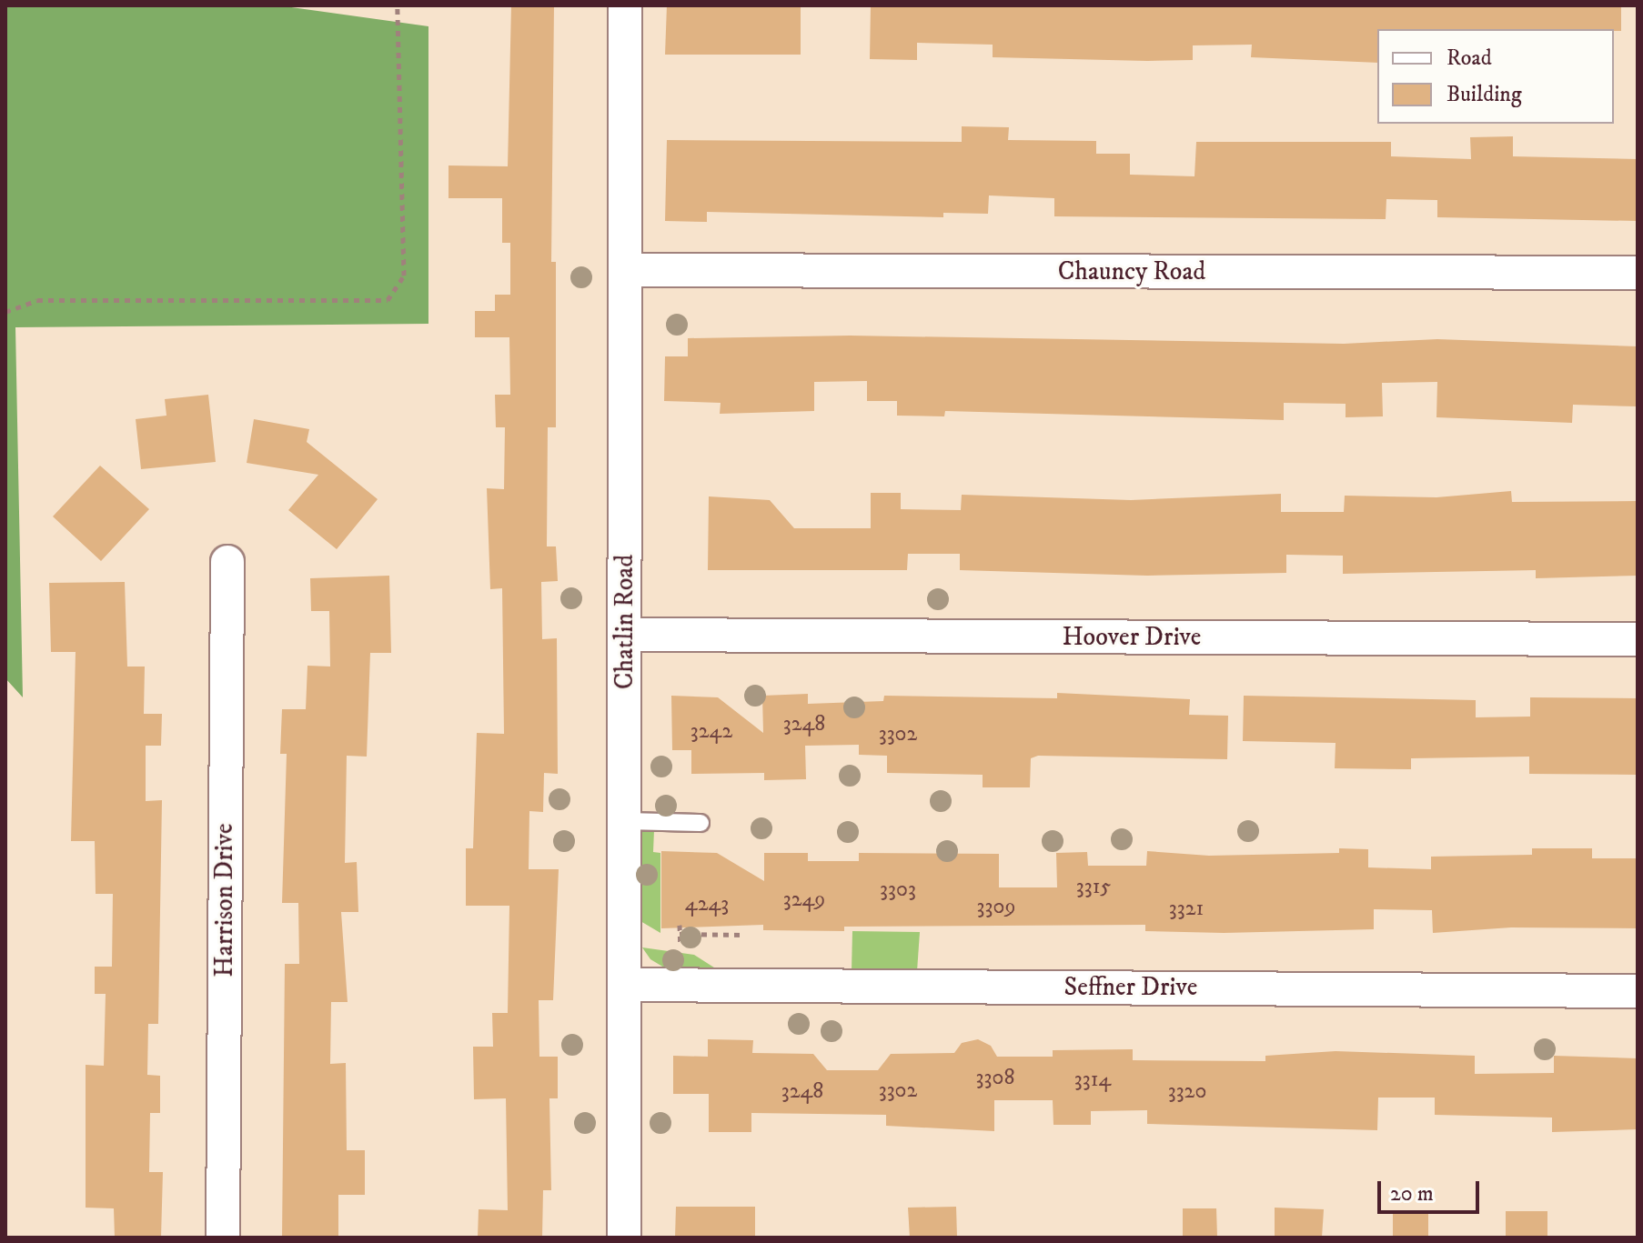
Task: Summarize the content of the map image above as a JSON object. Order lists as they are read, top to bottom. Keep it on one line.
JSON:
{"streets":{"street":["Chauncy Road","Chatlin Road","Hoover Drive","Harrison Drive","Seffner Drive"]},"crossings":[["Chauncy Road","Chatlin Road"],["Chatlin Road","Hoover Drive"],["Chatlin Road","Seffner Drive"]],"house_numbers":["3248","3242","3302","3315","3303","3249","4243","3309","3321","3308","3314","3302","3248","3320"],"legend":["Road","Building"],"scale_bar":"20 m"}
